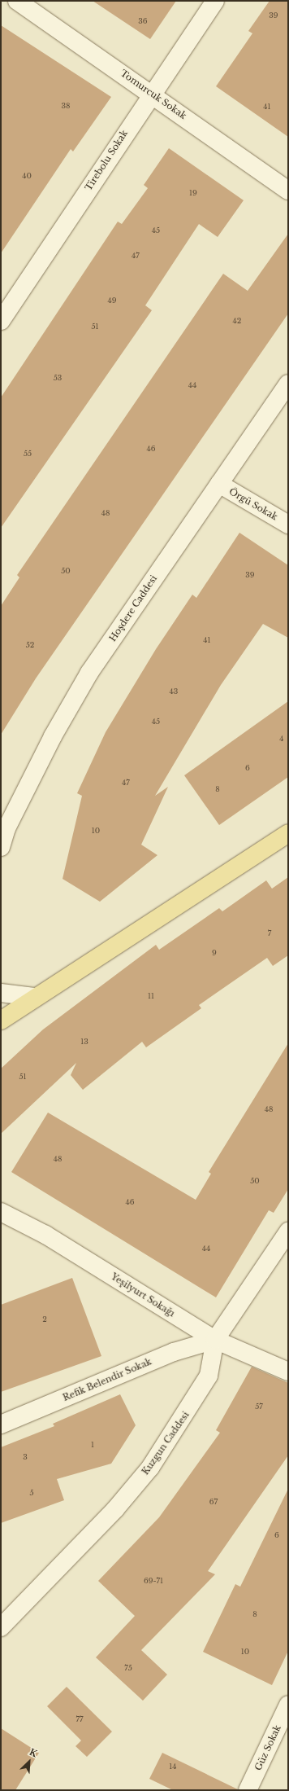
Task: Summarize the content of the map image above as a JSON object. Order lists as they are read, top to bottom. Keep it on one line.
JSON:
{"streets":{"street":["Tomurcuk Sokak","Tirebolu Sokak","Örgü Sokak","Hoşdere Caddesi","Yeşilyurt Sokağı","Refik Belendir Sokak","Kuzgun Caddesi","Güz Sokak"]},"crossings":[["Tomurcuk Sokak","Tirebolu Sokak"],["Örgü Sokak","Hoşdere Caddesi"],["Yeşilyurt Sokağı","Refik Belendir Sokak"],["Yeşilyurt Sokağı","Kuzgun Caddesi"],["Refik Belendir Sokak","Kuzgun Caddesi"]],"house_numbers":["39","36","38","41","40","19","45","47","49","42","51","53","44","46","55","48","50","39","41","52","43","45","4","6","47","8","10","7","9","11","13","51","48","48","50","46","44","2","57","1","3","5","67","6","69-71","8","10","75","77","14"],"north":"top right"}
